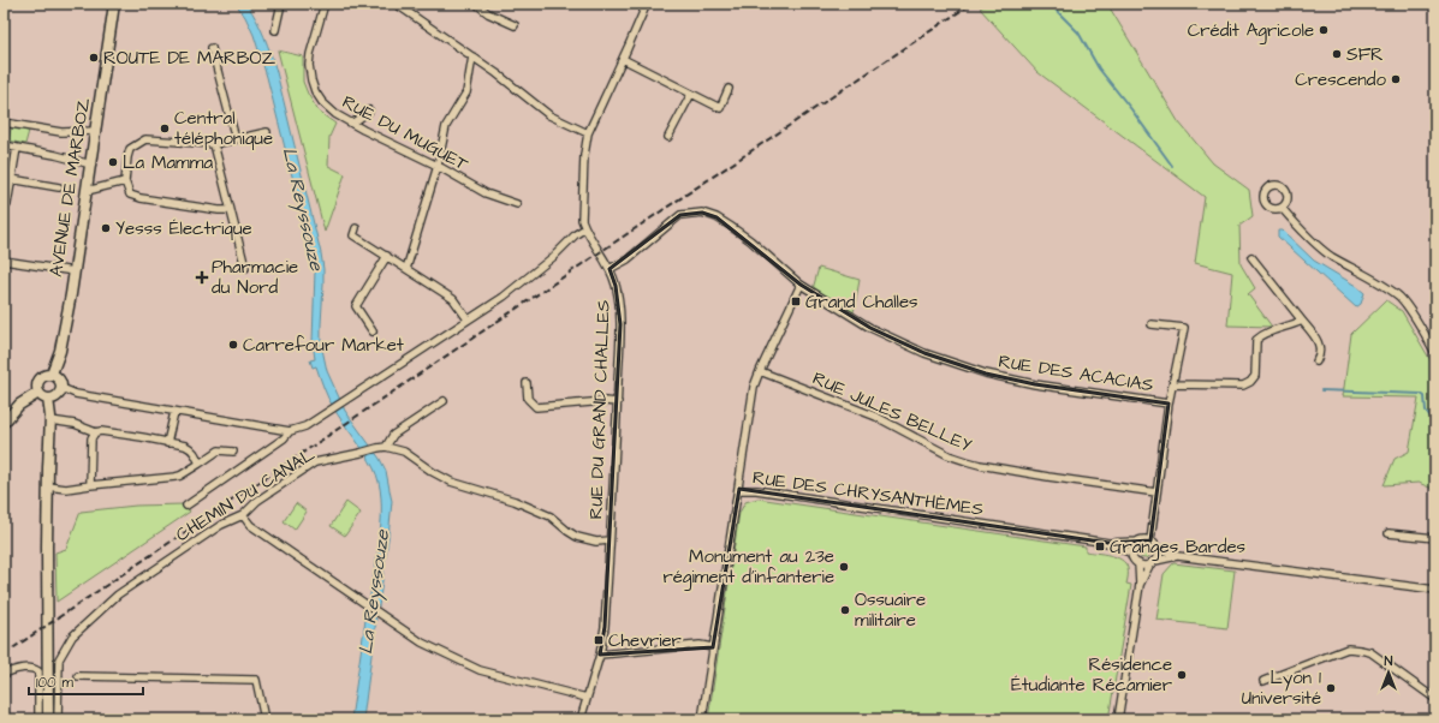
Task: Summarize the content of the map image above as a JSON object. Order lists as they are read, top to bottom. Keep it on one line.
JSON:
{"streets":{"main road":["AVENUE DE MARBOZ"],"street":["RUE DU MUGUET","RUE DES ACACIAS","RUE DU GRAND CHALLES","RUE JULES BELLEY","RUE DES CHRYSANTHÈMES","CHEMIN DU CANAL"]},"crossings":[["RUE DES ACACIAS","RUE DU GRAND CHALLES"],["RUE DU GRAND CHALLES","CHEMIN DU CANAL"]],"water":["La Reyssouze"],"places":{"other":["Crédit Agricole","SFR","ROUTE DE MARBOZ","Crescendo","Central téléphonique","La Mamma","Yesss Électrique","Carrefour Market","Monument au 23e régiment d'infanterie","Ossuaire militaire","Résidence Étudiante Récamier","Lyon 1 Université"],"health":["Pharmacie du Nord"],"transit":["Grand Challes","Granges Bardes","Chevrier"]},"scale_bar":"100 m","north":"top"}
